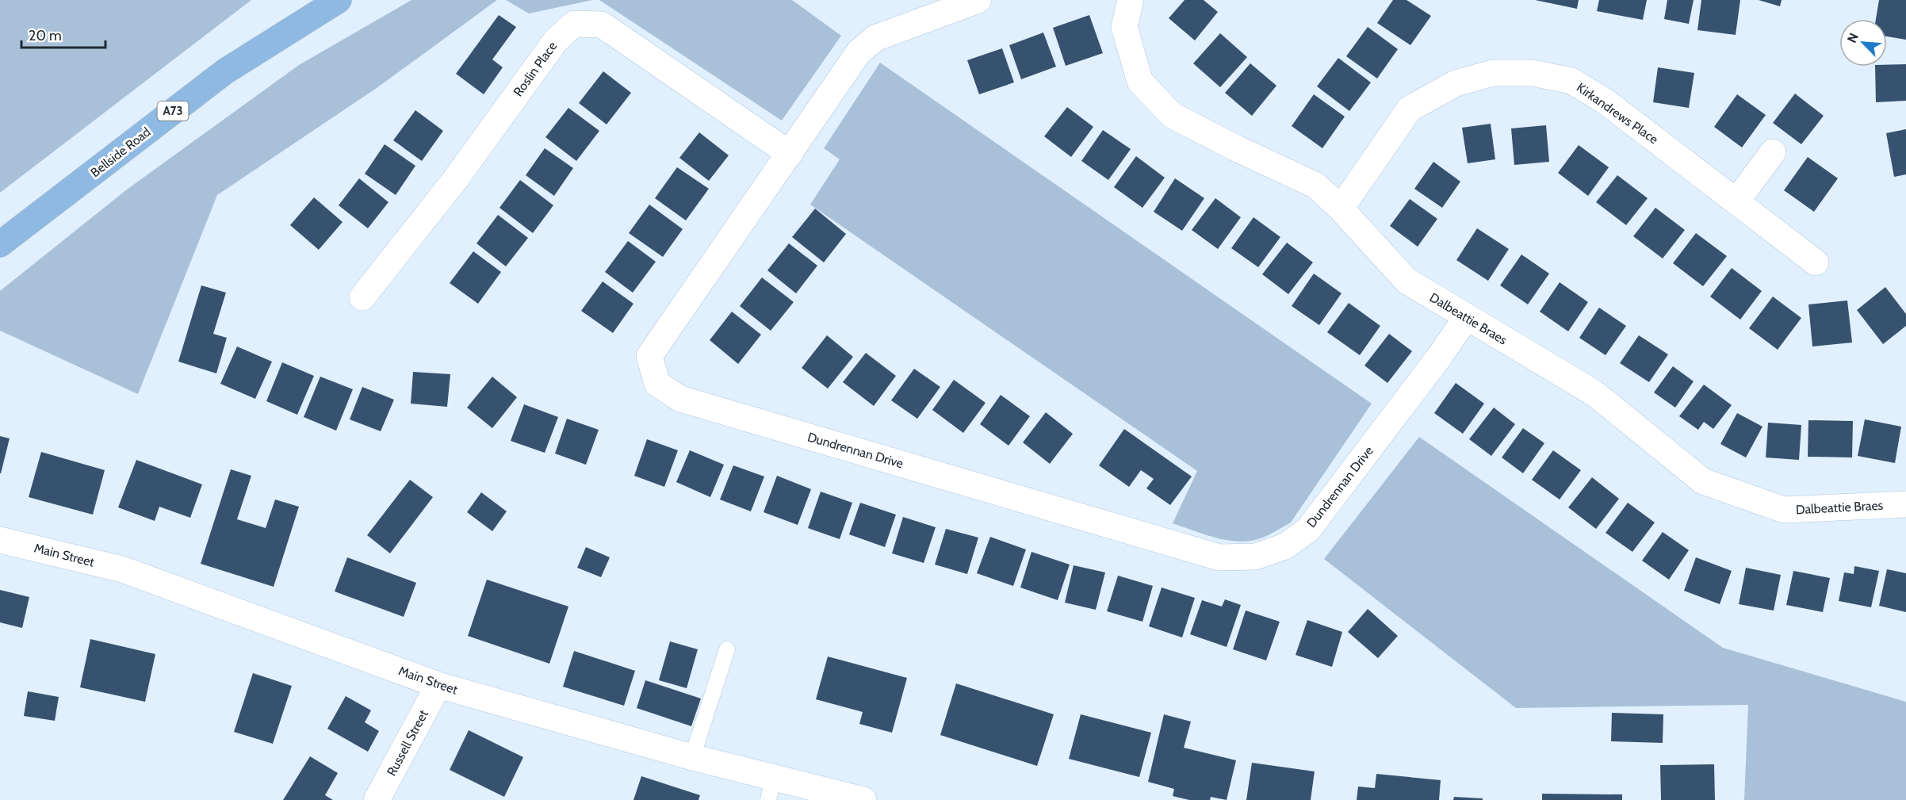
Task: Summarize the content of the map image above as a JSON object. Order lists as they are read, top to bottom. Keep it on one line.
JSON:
{"streets":{"main road":["A73","Bellside Road"],"street":["Roslin Place","Kirkandrews Place","Dalbeattie Braes","Dundrennan Drive","Main Street","Russell Street"]},"crossings":[["Roslin Place","Dundrennan Drive"],["Kirkandrews Place","Dalbeattie Braes"],["Dalbeattie Braes","Dundrennan Drive"],["Main Street","Russell Street"]],"scale_bar":"20 m","north":"top left"}
